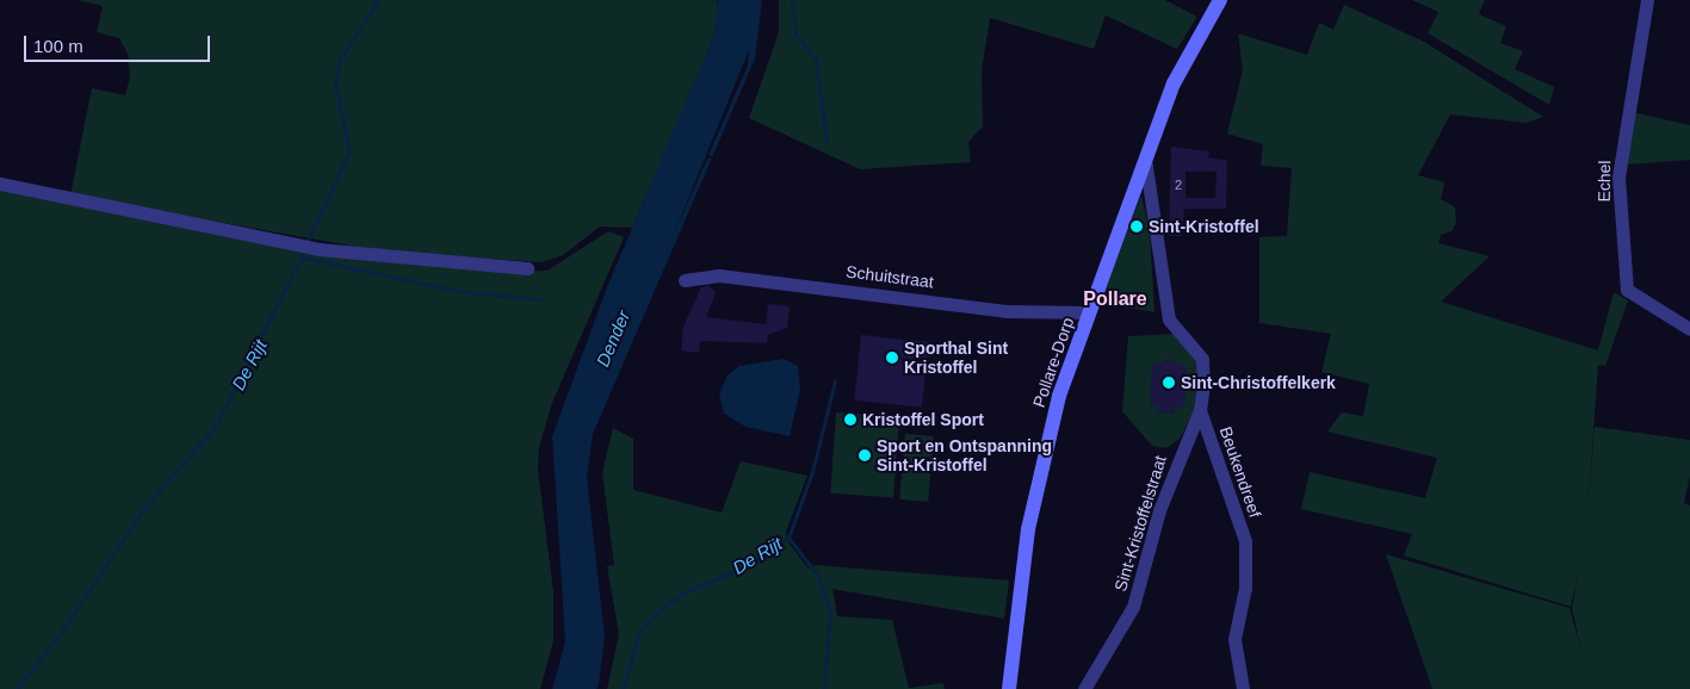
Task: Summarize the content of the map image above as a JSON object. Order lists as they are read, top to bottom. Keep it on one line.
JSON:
{"streets":{"street":["Echel","Schuitstraat","Pollare-Dorp","Beukendreef","Sint-Kristoffelstraat"]},"crossings":[["Schuitstraat","Pollare-Dorp"],["Pollare-Dorp","Sint-Kristoffelstraat"],["Beukendreef","Sint-Kristoffelstraat"]],"districts":["Pollare"],"water":["Dender","De Rijt"],"places":["Sint-Kristoffel","Sporthal Sint Kristoffel","Sint-Christoffelkerk","Kristoffel Sport","Sport en Ontspanning Sint-Kristoffel"],"house_numbers":["2"],"scale_bar":"100 m"}
